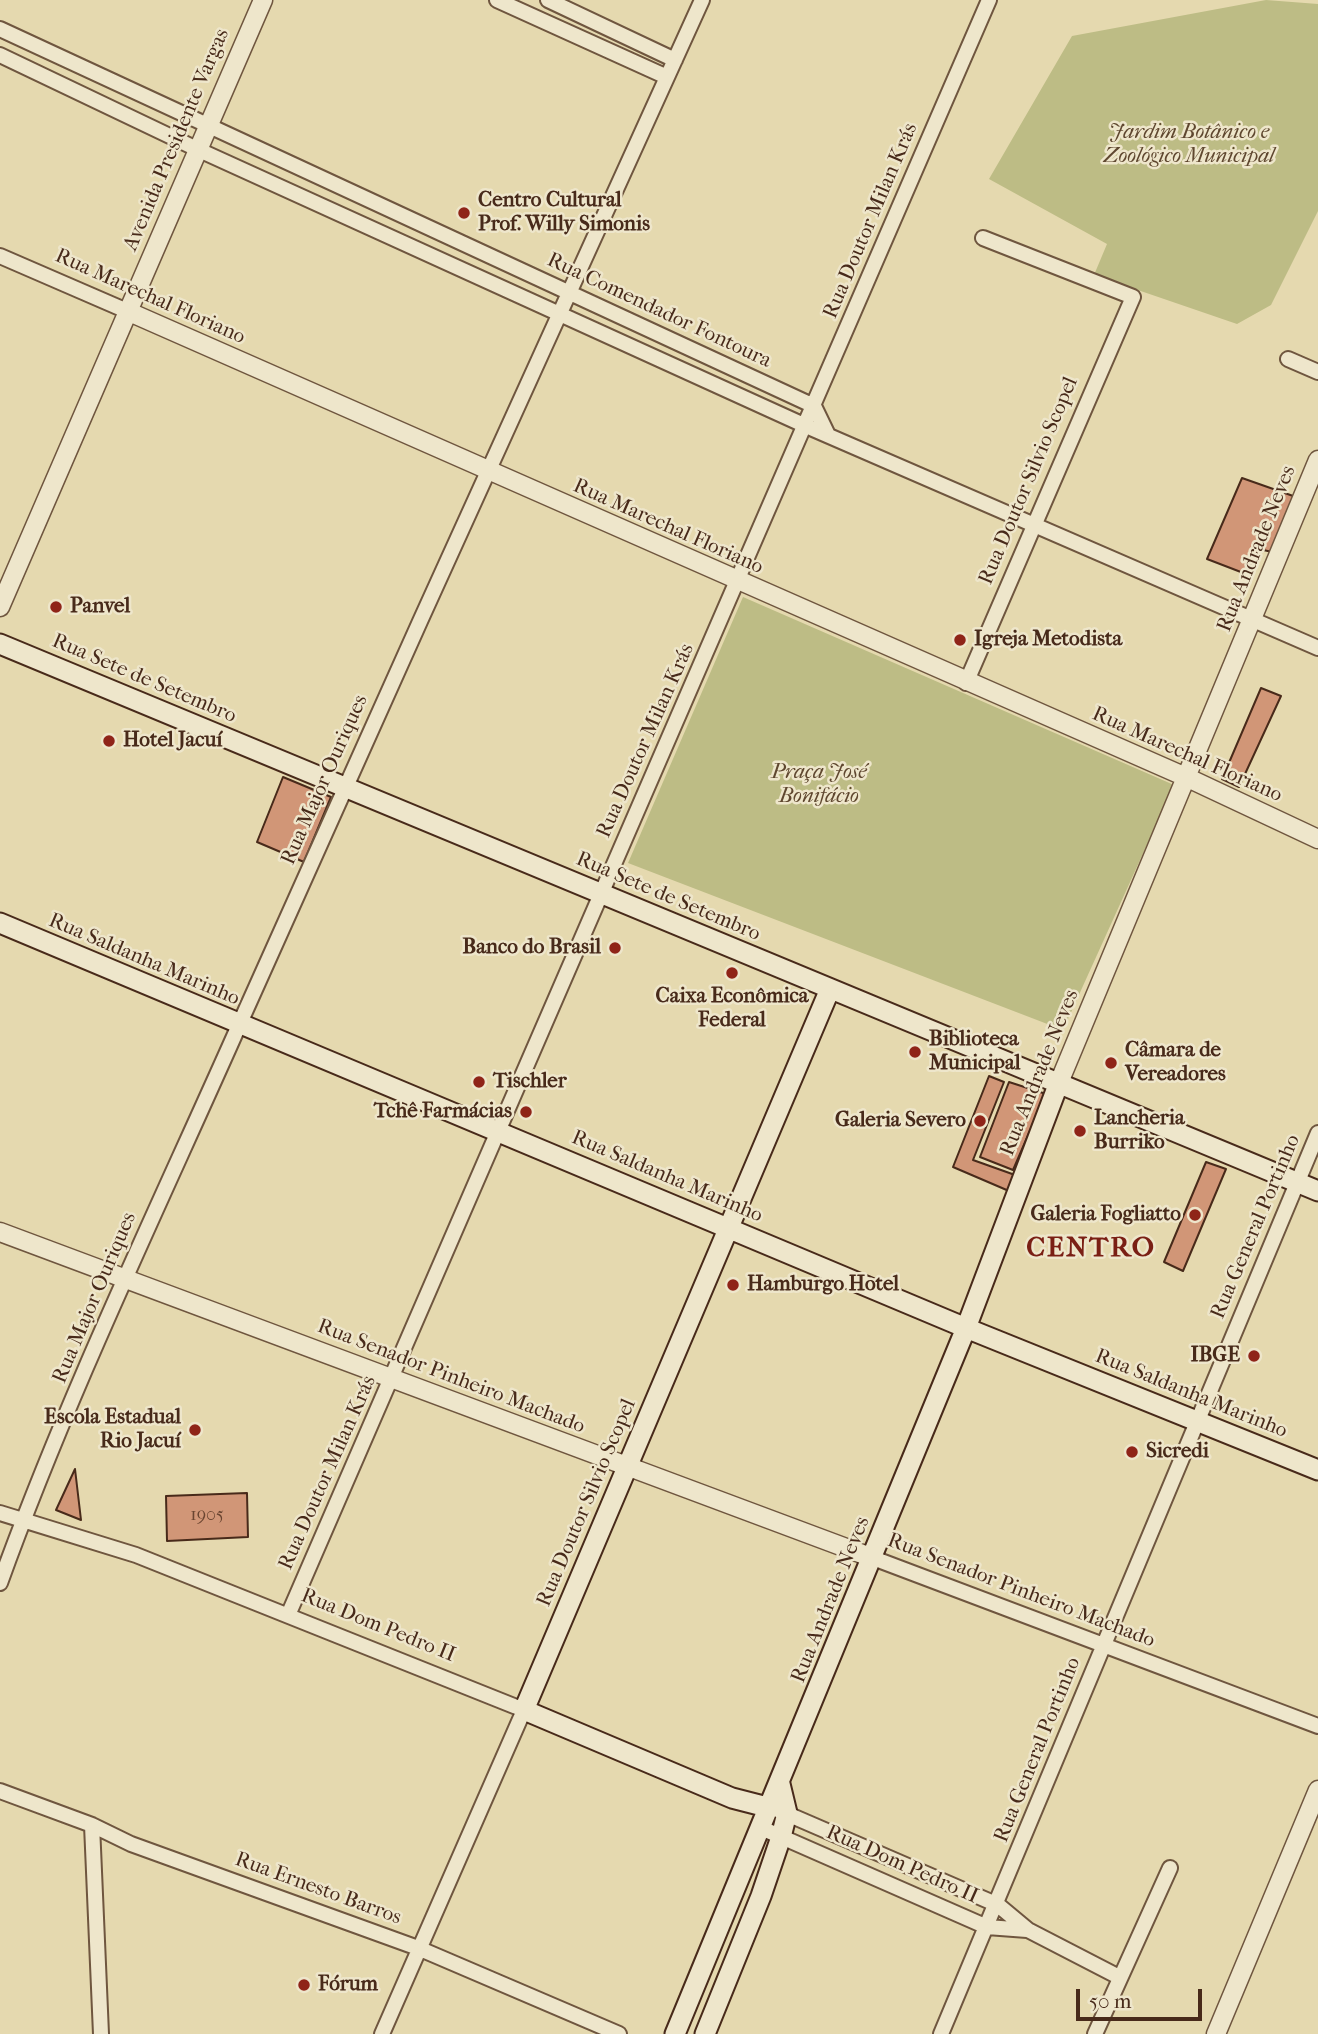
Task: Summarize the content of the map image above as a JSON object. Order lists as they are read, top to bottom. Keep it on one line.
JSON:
{"streets":{"main road":["Rua Doutor Silvio Scopel","Rua Andrade Neves","Rua Sete de Setembro","Rua Saldanha Marinho","Rua Dom Pedro II"],"street":["Avenida Presidente Vargas","Rua Doutor Milan Krás","Rua Marechal Floriano","Rua Comendador Fontoura","Rua Major Ouriques","Rua General Portinho","Rua Senador Pinheiro Machado","Rua Ernesto Barros"]},"crossings":[["Avenida Presidente Vargas","Rua Marechal Floriano"],["Avenida Presidente Vargas","Rua Comendador Fontoura"],["Rua Doutor Milan Krás","Rua Marechal Floriano"],["Rua Doutor Milan Krás","Rua Comendador Fontoura"],["Rua Doutor Milan Krás","Rua Sete de Setembro"],["Rua Doutor Milan Krás","Rua Saldanha Marinho"],["Rua Doutor Milan Krás","Rua Senador Pinheiro Machado"],["Rua Doutor Milan Krás","Rua Dom Pedro II"],["Rua Marechal Floriano","Rua Doutor Silvio Scopel"],["Rua Marechal Floriano","Rua Andrade Neves"],["Rua Marechal Floriano","Rua Major Ouriques"],["Rua Comendador Fontoura","Rua Doutor Silvio Scopel"],["Rua Comendador Fontoura","Rua Andrade Neves"],["Rua Comendador Fontoura","Rua Major Ouriques"],["Rua Doutor Silvio Scopel","Rua Sete de Setembro"],["Rua Doutor Silvio Scopel","Rua Saldanha Marinho"],["Rua Doutor Silvio Scopel","Rua Senador Pinheiro Machado"],["Rua Doutor Silvio Scopel","Rua Dom Pedro II"],["Rua Doutor Silvio Scopel","Rua Ernesto Barros"],["Rua Andrade Neves","Rua Sete de Setembro"],["Rua Andrade Neves","Rua Saldanha Marinho"],["Rua Andrade Neves","Rua Senador Pinheiro Machado"],["Rua Andrade Neves","Rua Dom Pedro II"],["Rua Sete de Setembro","Rua Major Ouriques"],["Rua Sete de Setembro","Rua General Portinho"],["Rua Major Ouriques","Rua Saldanha Marinho"],["Rua Major Ouriques","Rua Senador Pinheiro Machado"],["Rua Major Ouriques","Rua Dom Pedro II"],["Rua Saldanha Marinho","Rua General Portinho"],["Rua General Portinho","Rua Senador Pinheiro Machado"],["Rua General Portinho","Rua Dom Pedro II"]],"districts":["CENTRO"],"parks":["Jardim Botânico e Zoológico Municipal","Praça José Bonifácio"],"places":["Centro Cultural Prof. Willy Simonis","Panvel","Igreja Metodista","Hotel Jacuí","Banco do Brasil","Caixa Econômica Federal","Biblioteca Municipal","Câmara de Vereadores","Tischler","Tchê Farmácias","Galeria Severo","Lancheria Burriko","Galeria Fogliatto","Hamburgo Hotel","IBGE","Escola Estadual Rio Jacuí","Sicredi","Fórum"],"house_numbers":["1905"],"scale_bar":"50 m"}
